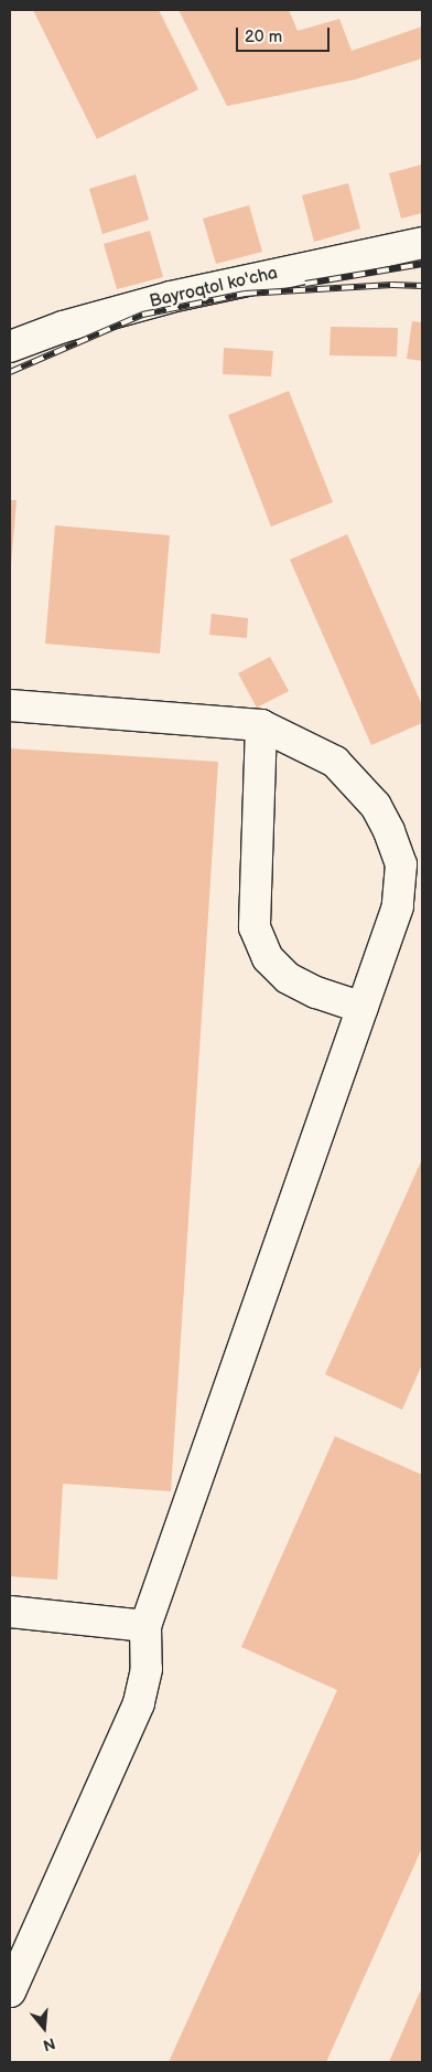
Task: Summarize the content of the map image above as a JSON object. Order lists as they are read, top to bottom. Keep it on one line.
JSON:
{"streets":{"street":["Bayroqtol ko'cha"]},"scale_bar":"20 m","north":"bottom"}
